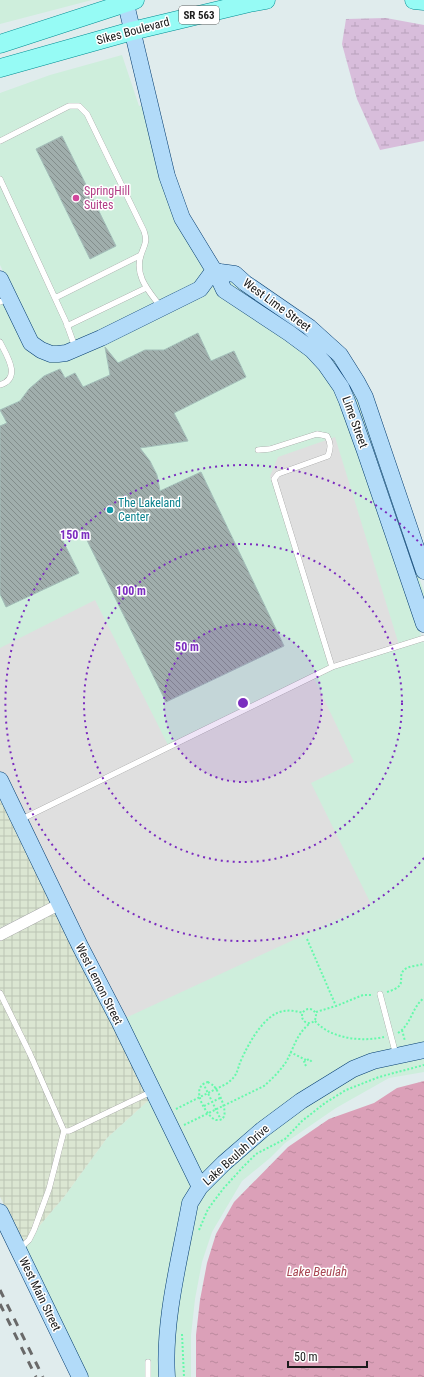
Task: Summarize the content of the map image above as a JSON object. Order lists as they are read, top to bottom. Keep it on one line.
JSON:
{"streets":{"main road":["SR 563","Sikes Boulevard"],"street":["West Lime Street","Lime Street","West Lemon Street","Lake Beulah Drive","West Main Street"]},"crossings":[["West Lime Street","Lime Street"],["West Lemon Street","Lake Beulah Drive"]],"water":["Lake Beulah"],"places":["SpringHill Suites","The Lakeland Center"],"scale_bar":"50 m","rings":["150 m","100 m","50 m"]}
